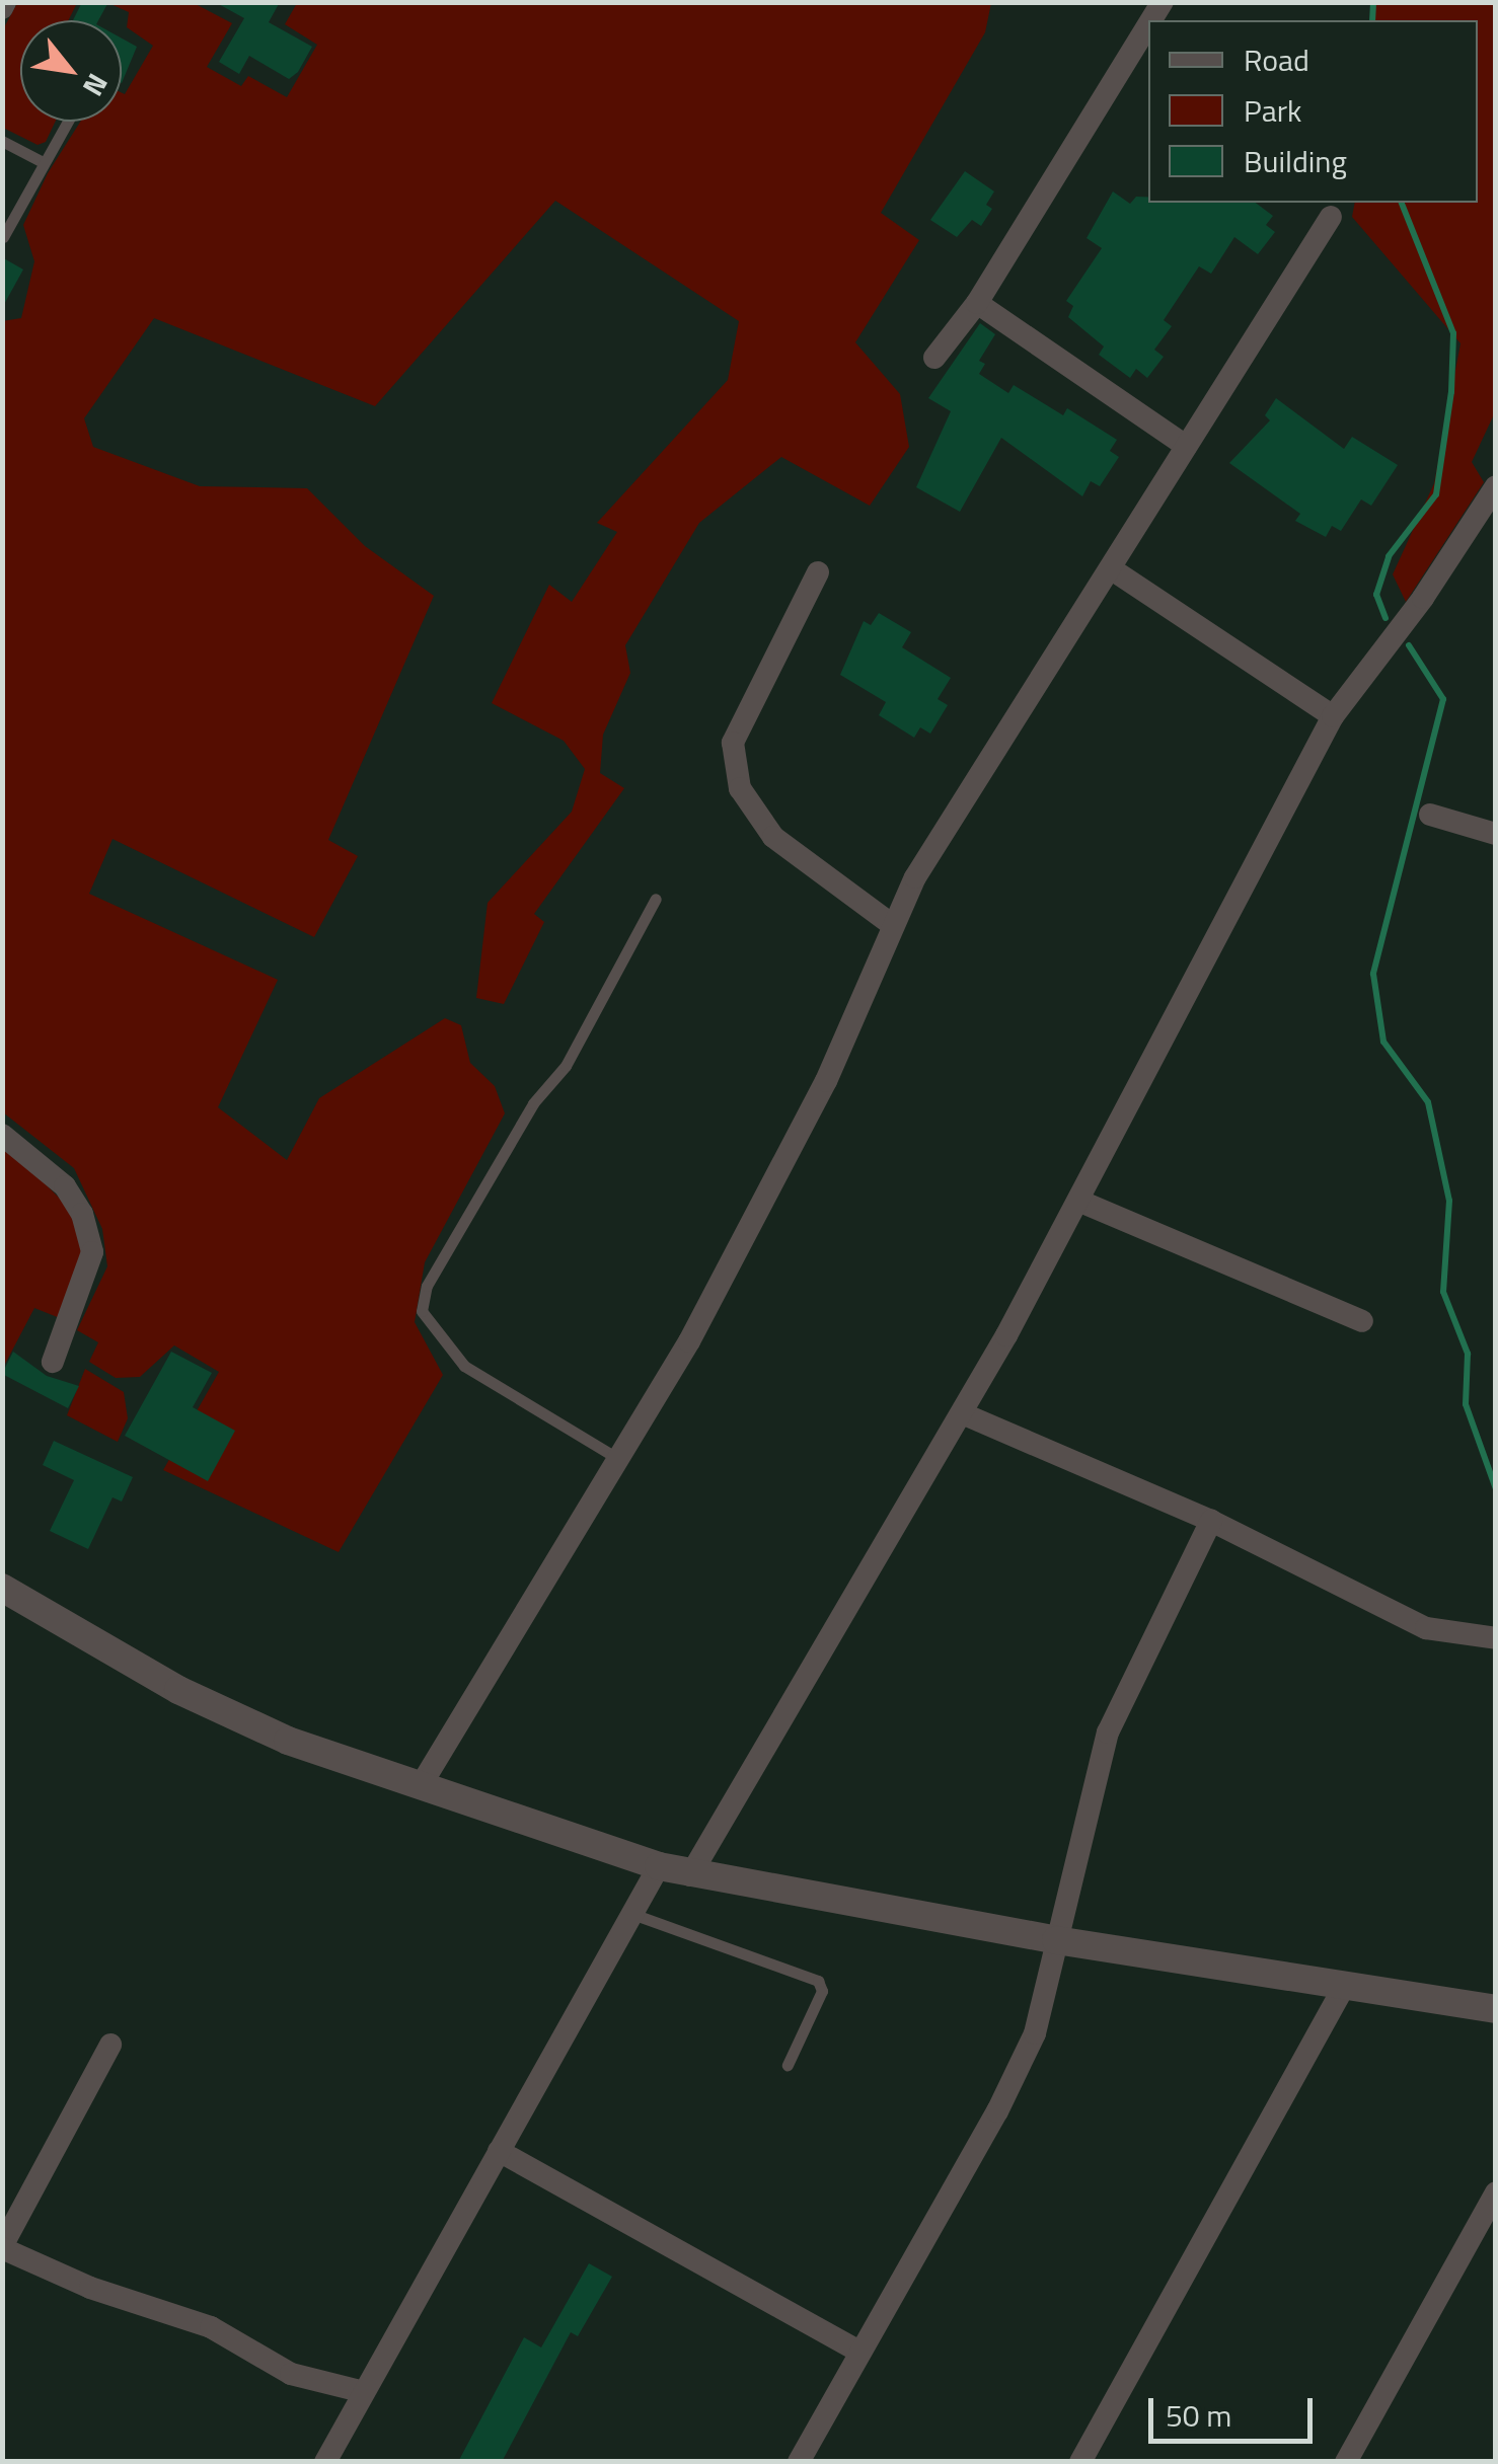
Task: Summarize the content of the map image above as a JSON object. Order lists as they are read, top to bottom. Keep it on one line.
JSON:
{"legend":["Road","Park","Building"],"scale_bar":"50 m","north":"bottom right"}
